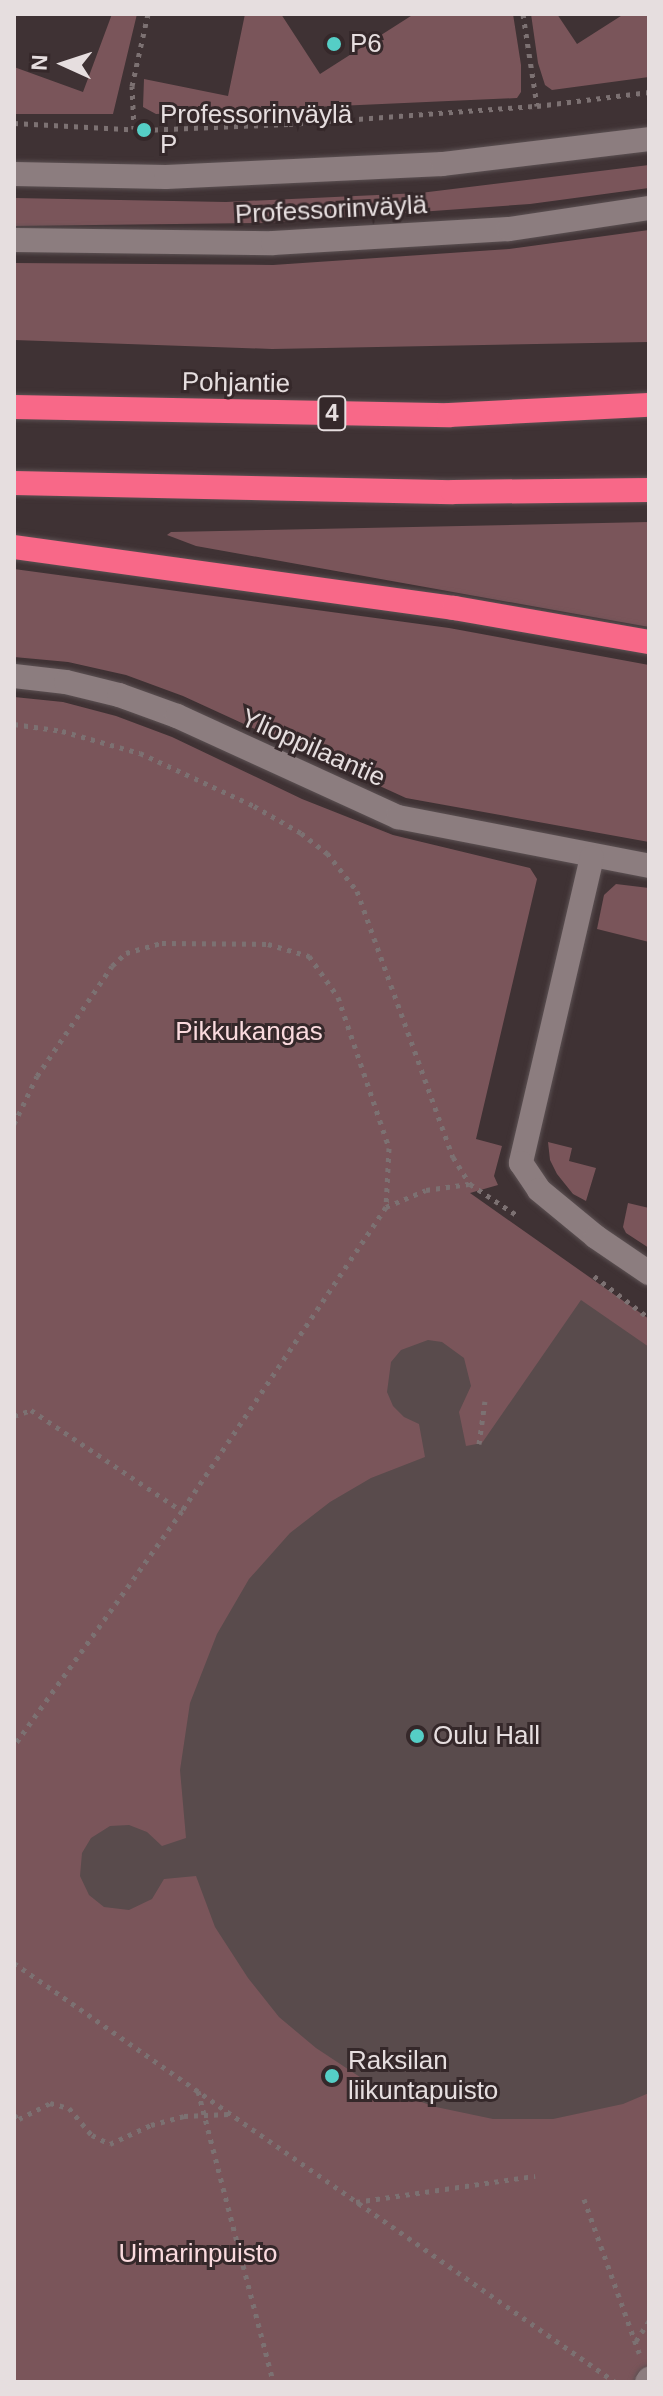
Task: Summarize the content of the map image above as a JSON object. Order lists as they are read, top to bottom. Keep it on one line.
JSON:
{"streets":{"highway":["Pohjantie","4"],"street":["Professorinväylä","Ylioppilaantie"]},"parks":["Pikkukangas","Uimarinpuisto"],"places":["P6","Professorinväylä P","Oulu Hall","Raksilan liikuntapuisto"],"north":"left"}
